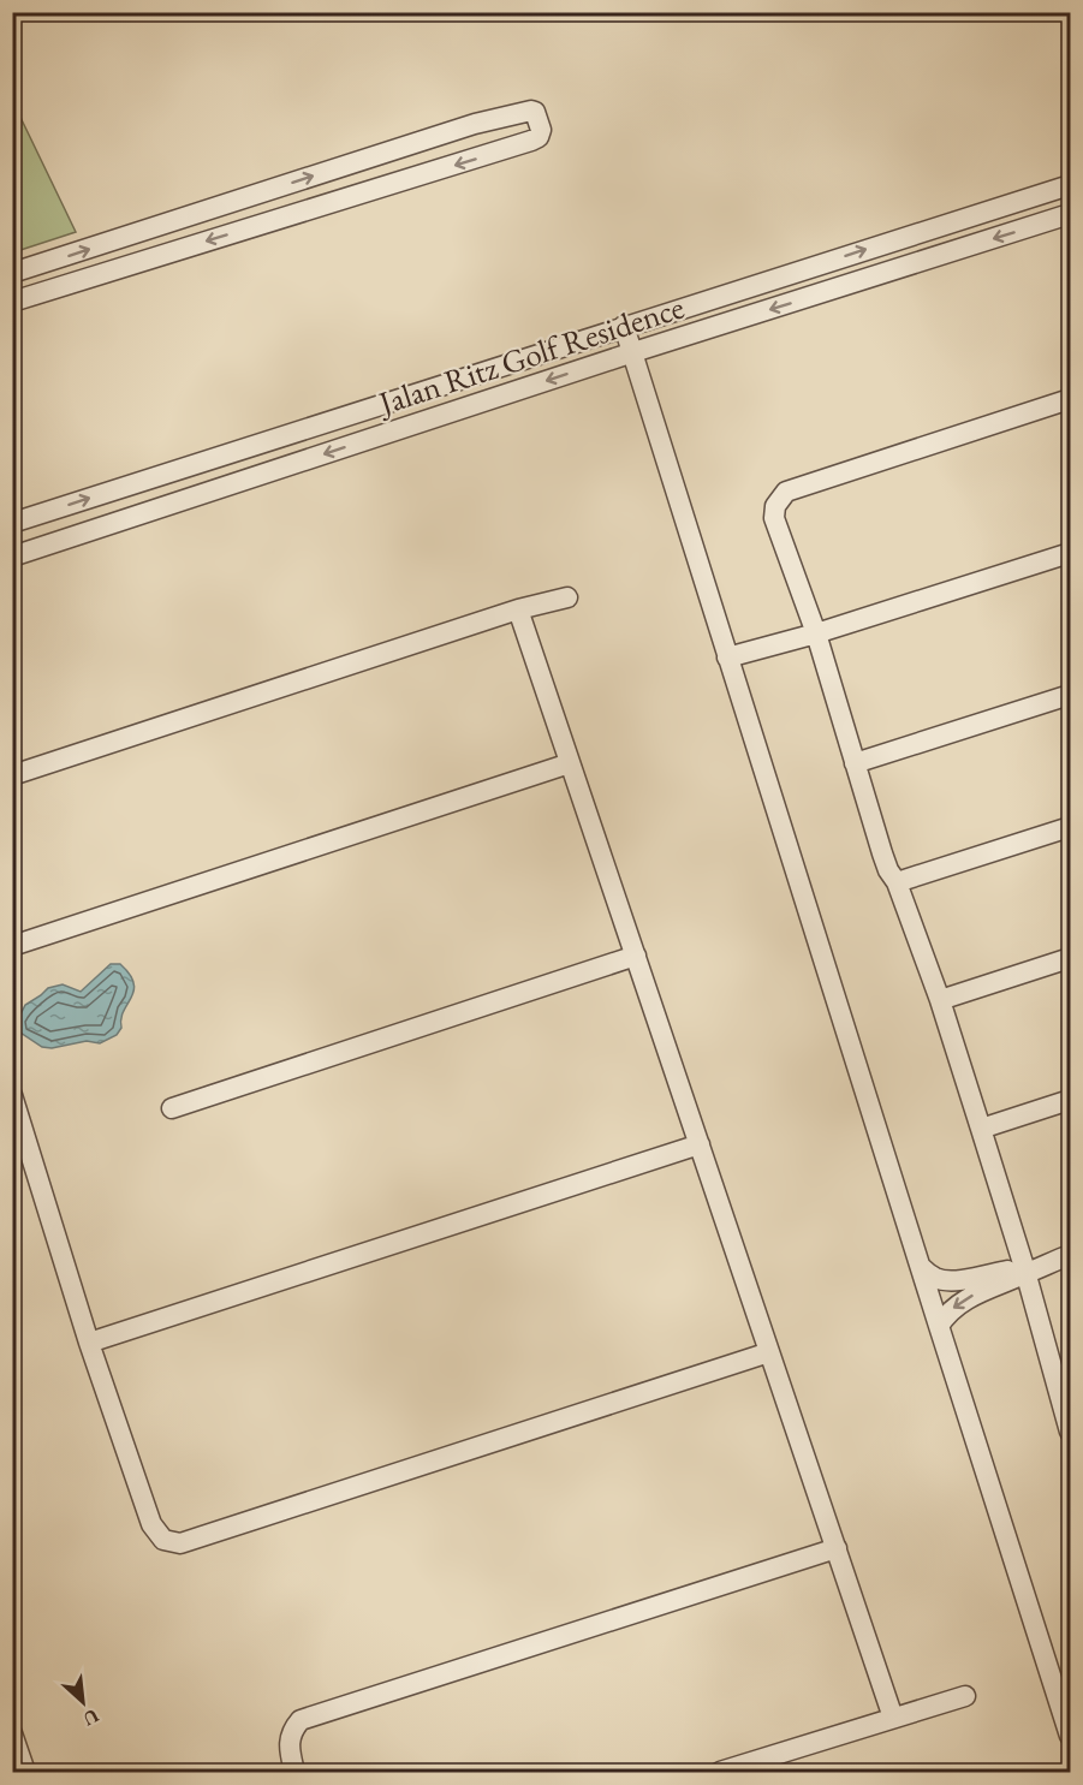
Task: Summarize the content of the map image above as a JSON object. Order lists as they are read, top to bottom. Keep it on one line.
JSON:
{"streets":{"street":["Jalan Ritz Golf Residence"]},"north":"bottom right"}
